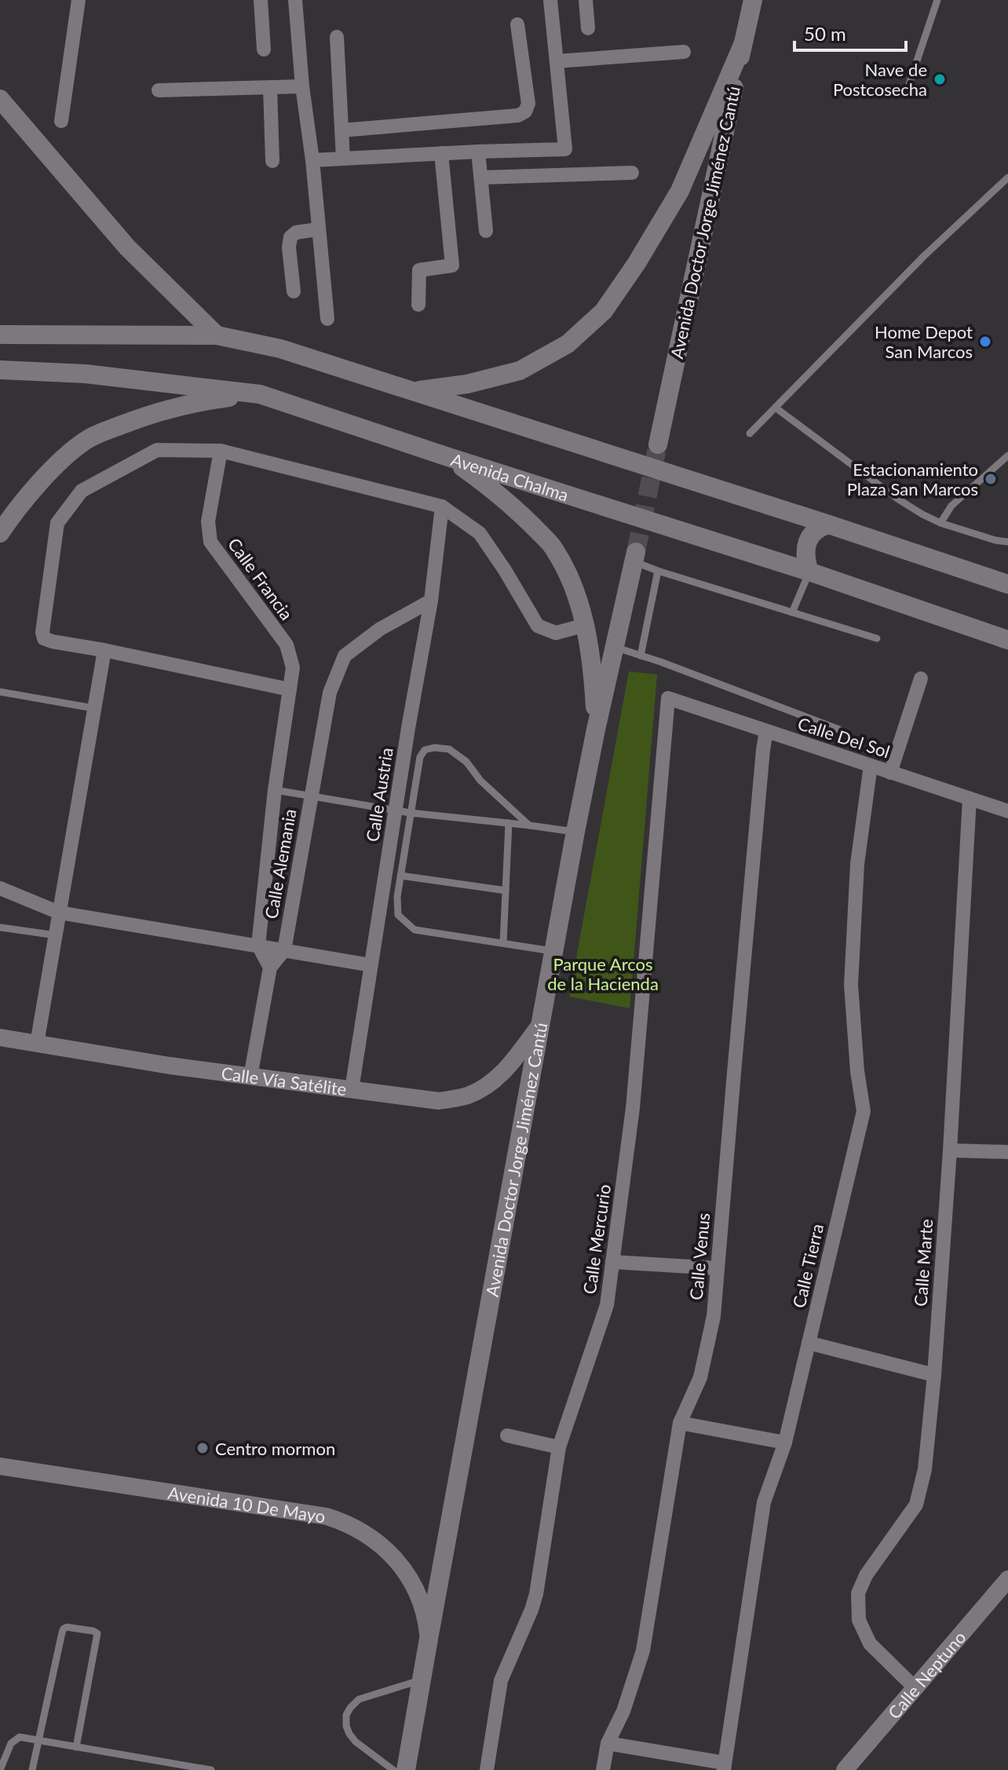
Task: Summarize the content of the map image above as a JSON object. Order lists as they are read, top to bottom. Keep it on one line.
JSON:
{"streets":{"main road":["Avenida Doctor Jorge Jiménez Cantú","Avenida Chalma"],"street":["Calle Francia","Calle Del Sol","Calle Austria","Calle Alemania","Calle Vía Satélite","Calle Mercurio","Calle Venus","Calle Marte","Calle Tierra","Avenida 10 De Mayo","Calle Neptuno"]},"crossings":[["Avenida Doctor Jorge Jiménez Cantú","Calle Vía Satélite"],["Avenida Doctor Jorge Jiménez Cantú","Avenida 10 De Mayo"],["Calle Del Sol","Calle Mercurio"],["Calle Del Sol","Calle Venus"],["Calle Del Sol","Calle Marte"],["Calle Del Sol","Calle Tierra"],["Calle Austria","Calle Alemania"],["Calle Austria","Calle Vía Satélite"],["Calle Alemania","Calle Vía Satélite"],["Calle Marte","Calle Neptuno"]],"parks":["Parque Arcos de la Hacienda"],"places":["Nave de Postcosecha","Home Depot San Marcos","Estacionamiento Plaza San Marcos","Centro mormon"],"scale_bar":"50 m"}
